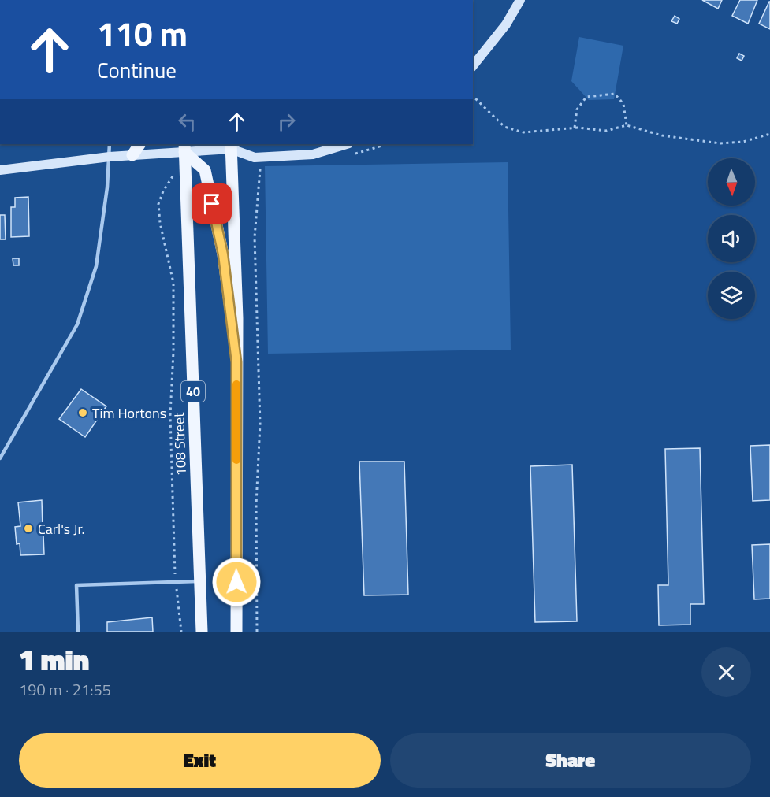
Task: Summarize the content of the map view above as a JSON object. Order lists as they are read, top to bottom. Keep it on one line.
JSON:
{"streets":{"main road":["40","108 Street"]},"places":["Tim Hortons","Carl's Jr."],"north":"bottom","page":{"turn":["110 m","Continue"],"heading":["1 min","190 m · 21:55"],"buttons":["Exit","Share"]}}
